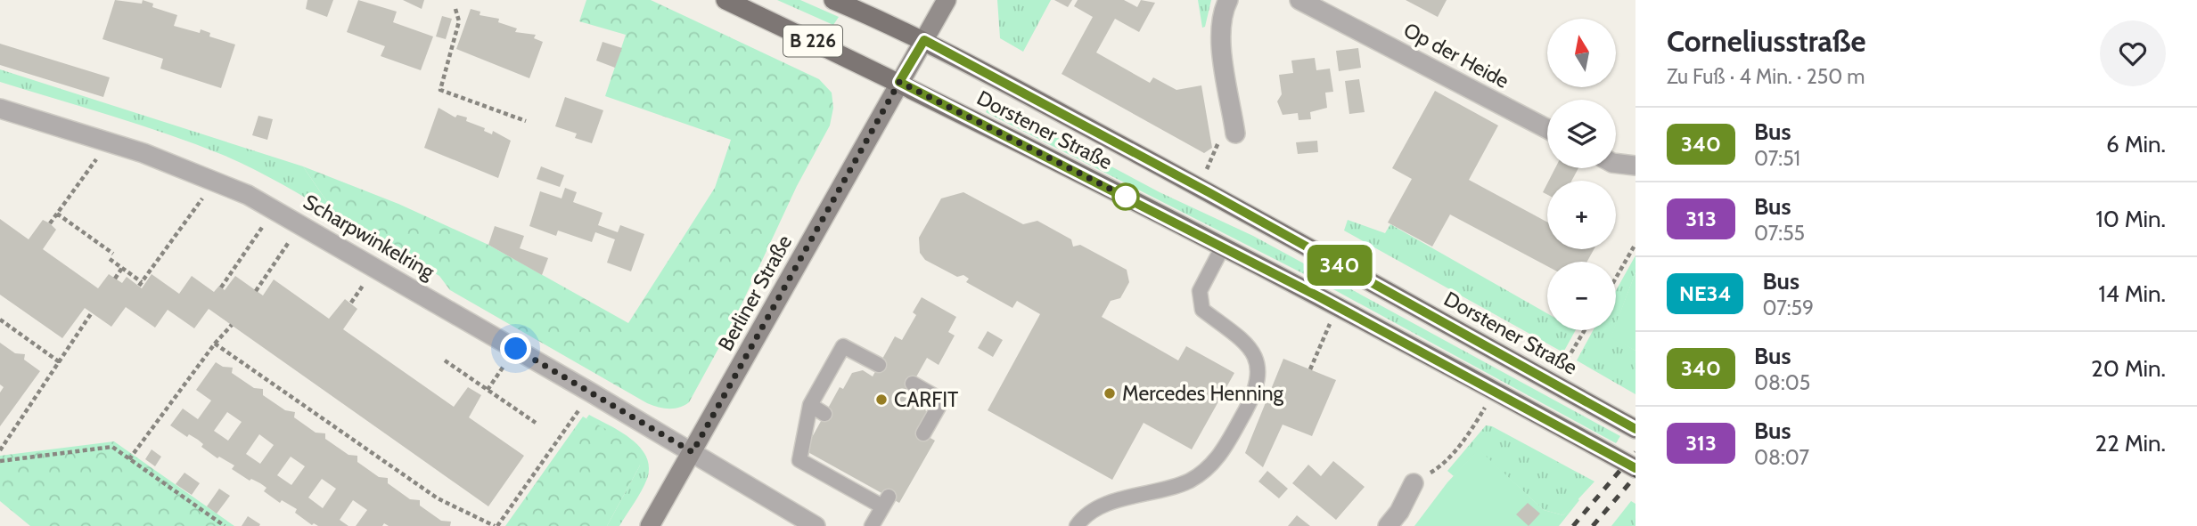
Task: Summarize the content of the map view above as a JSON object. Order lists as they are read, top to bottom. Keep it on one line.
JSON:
{"streets":{"main road":["B 226","Dorstener Straße","Berliner Straße"],"street":["Op der Heide","Scharpwinkelring"]},"crossings":[["Dorstener Straße","Berliner Straße"],["Scharpwinkelring","Berliner Straße"]],"places":["Mercedes Henning","CARFIT"],"lines":["bus line 340"],"north":"top","page":{"on_map":"340","heading":["Corneliusstraße","Zu Fuß · 4 Min. · 250 m"],"map_buttons":["+","−"],"list":[{"mark":"340","name":"Bus","note":"07:51","value":"6 Min."},{"mark":"313","name":"Bus","note":"07:55","value":"10 Min."},{"mark":"NE34","name":"Bus","note":"07:59","value":"14 Min."},{"mark":"340","name":"Bus","note":"08:05","value":"20 Min."},{"mark":"313","name":"Bus","note":"08:07","value":"22 Min."}]}}
